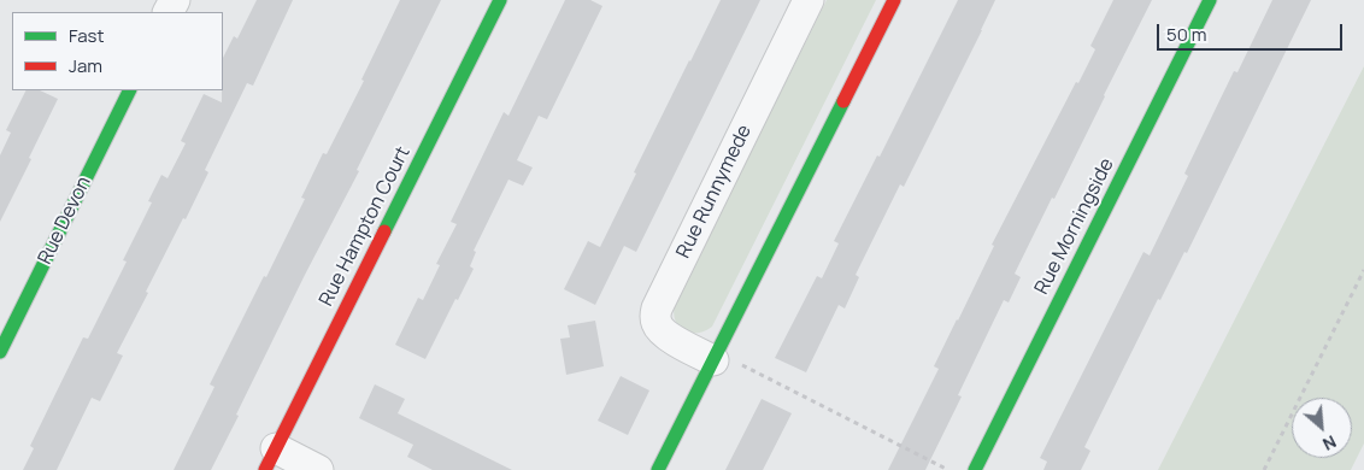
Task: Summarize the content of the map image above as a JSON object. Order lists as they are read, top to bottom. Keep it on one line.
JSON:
{"streets":{"street":["Rue Runnymede","Rue Devon","Rue Hampton Court","Rue Morningside"]},"legend":["Fast","Jam"],"scale_bar":"50 m","north":"bottom right"}
